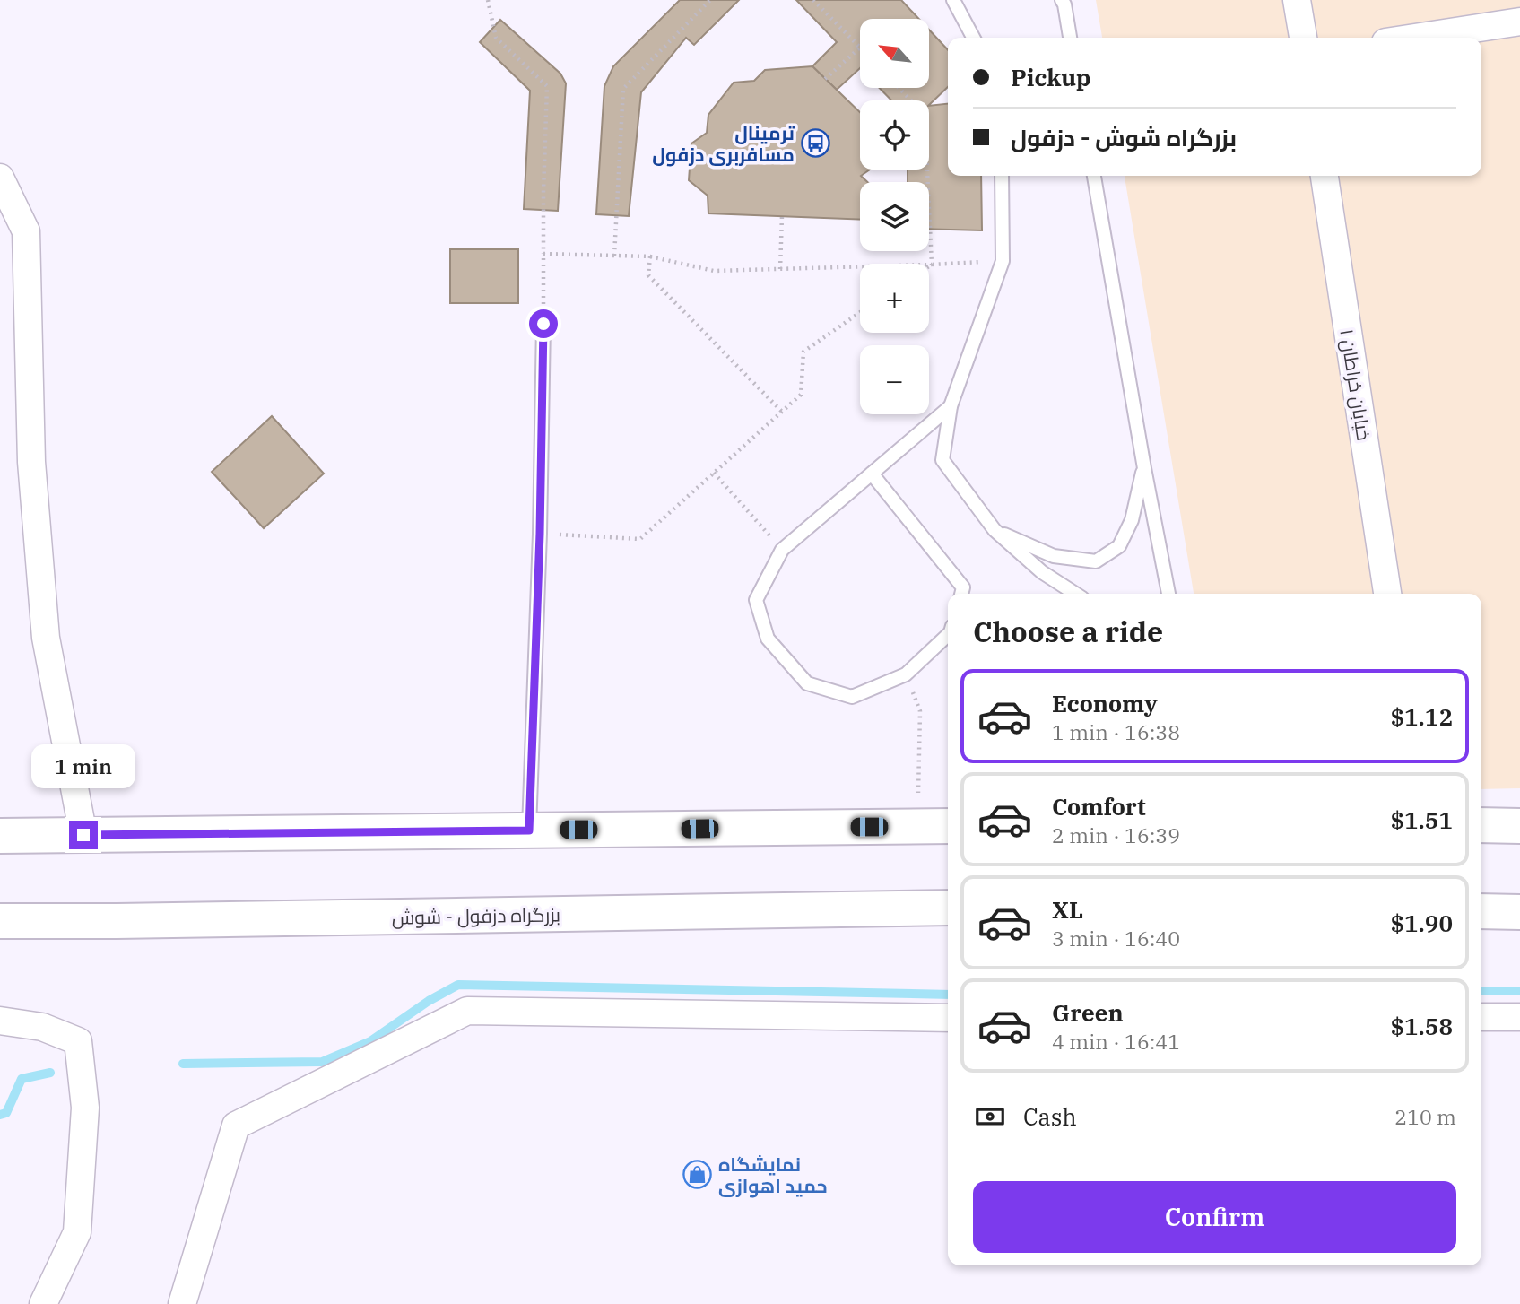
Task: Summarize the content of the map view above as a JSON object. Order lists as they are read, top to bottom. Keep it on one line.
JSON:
{"streets":{"highway":["بزرگراه دزفول - شوش"],"street":["خیابان خراطان ۱"]},"places":{"bus stop":["ترمینال مسافربری دزفول"],"shop":["نمایشگاه حمید اهوازی"]},"north":"top left","page":{"map_buttons":["+","−"],"banner":["Pickup","بزرگراه شوش - دزفول"],"heading":"Choose a ride","list":[{"name":"Economy","note":"1 min · 16:38","value":"$1.12"},{"name":"Comfort","note":"2 min · 16:39","value":"$1.51"},{"name":"XL","note":"3 min · 16:40","value":"$1.90"},{"name":"Green","note":"4 min · 16:41","value":"$1.58"}],"bubble":"1 min","pay":["Cash","210 m"],"buttons":"Confirm"}}
